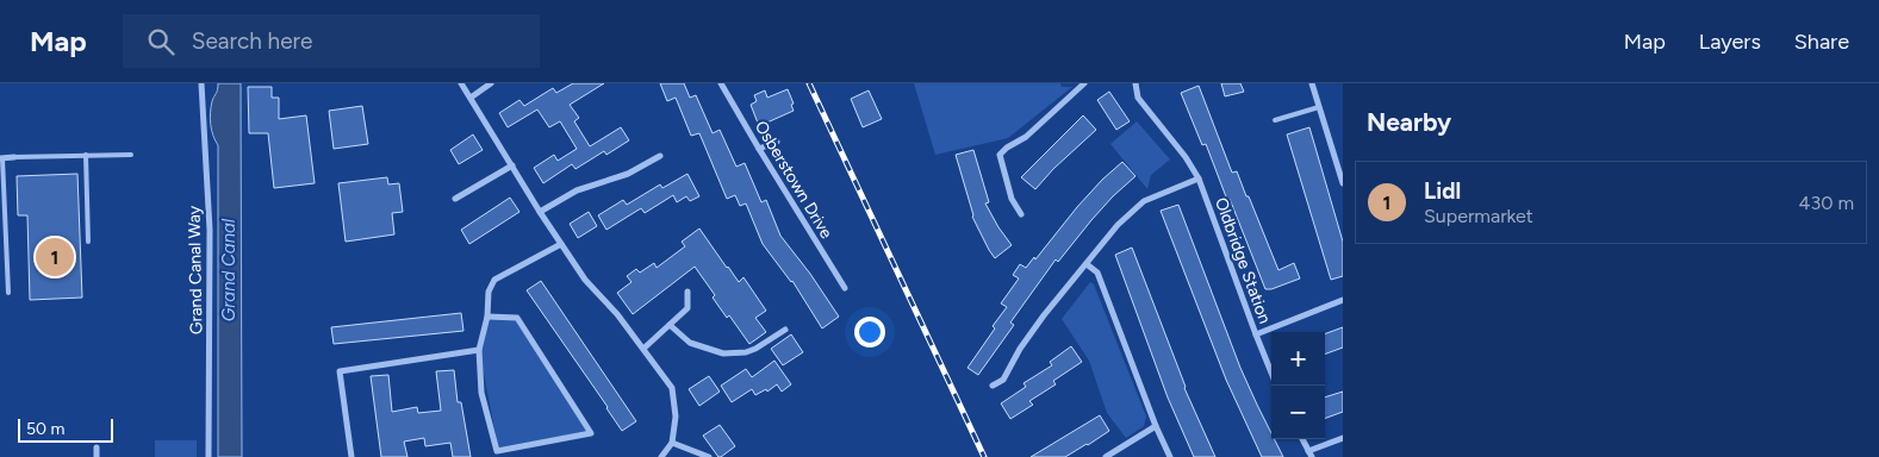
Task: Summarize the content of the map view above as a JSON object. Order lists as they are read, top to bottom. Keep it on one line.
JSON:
{"streets":{"street":["Osberstown Drive","Oldbridge Station","Grand Canal Way"]},"water":["Grand Canal"],"scale_bar":"50 m","page":{"header":"Map","search":"Search here","nav":["Map","Layers","Share"],"heading":"Nearby","list":[{"mark":"1","name":"Lidl","note":"Supermarket","value":"430 m"}],"pins":"1","map_buttons":["+","−"],"scale":"50 m"}}
